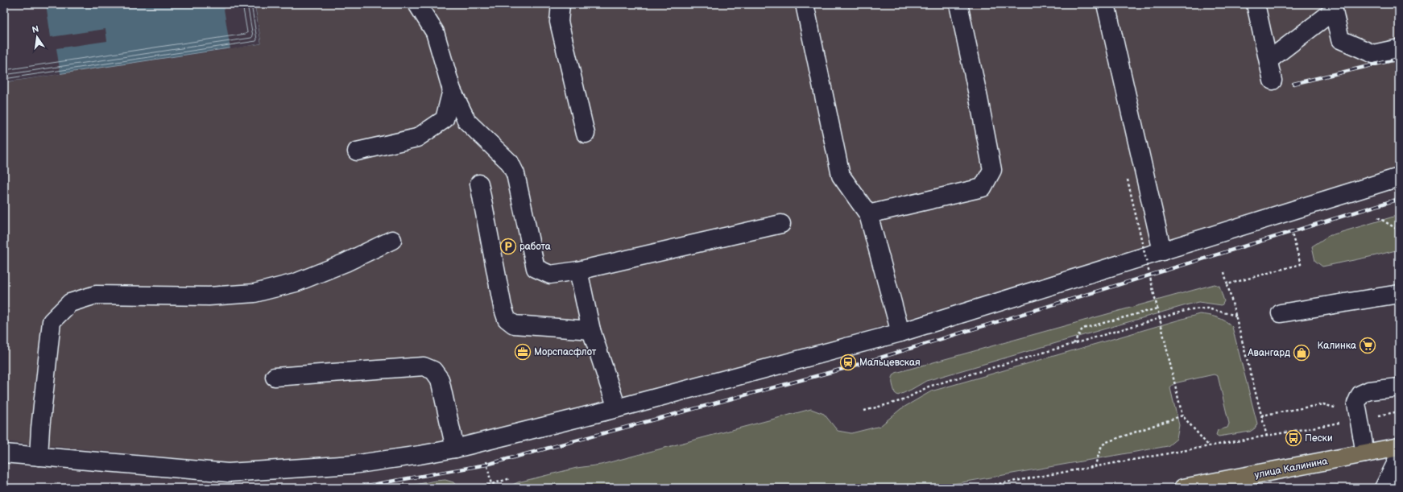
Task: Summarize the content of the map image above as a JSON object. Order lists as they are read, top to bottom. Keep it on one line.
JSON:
{"streets":{"main road":["улица Калинина"]},"places":{"parking":["работа"],"supermarket":["Калинка"],"office":["Морспасфлот"],"shop":["Авангард"],"station":["Мальцевская"],"bus stop":["Пески"]},"north":"top"}
